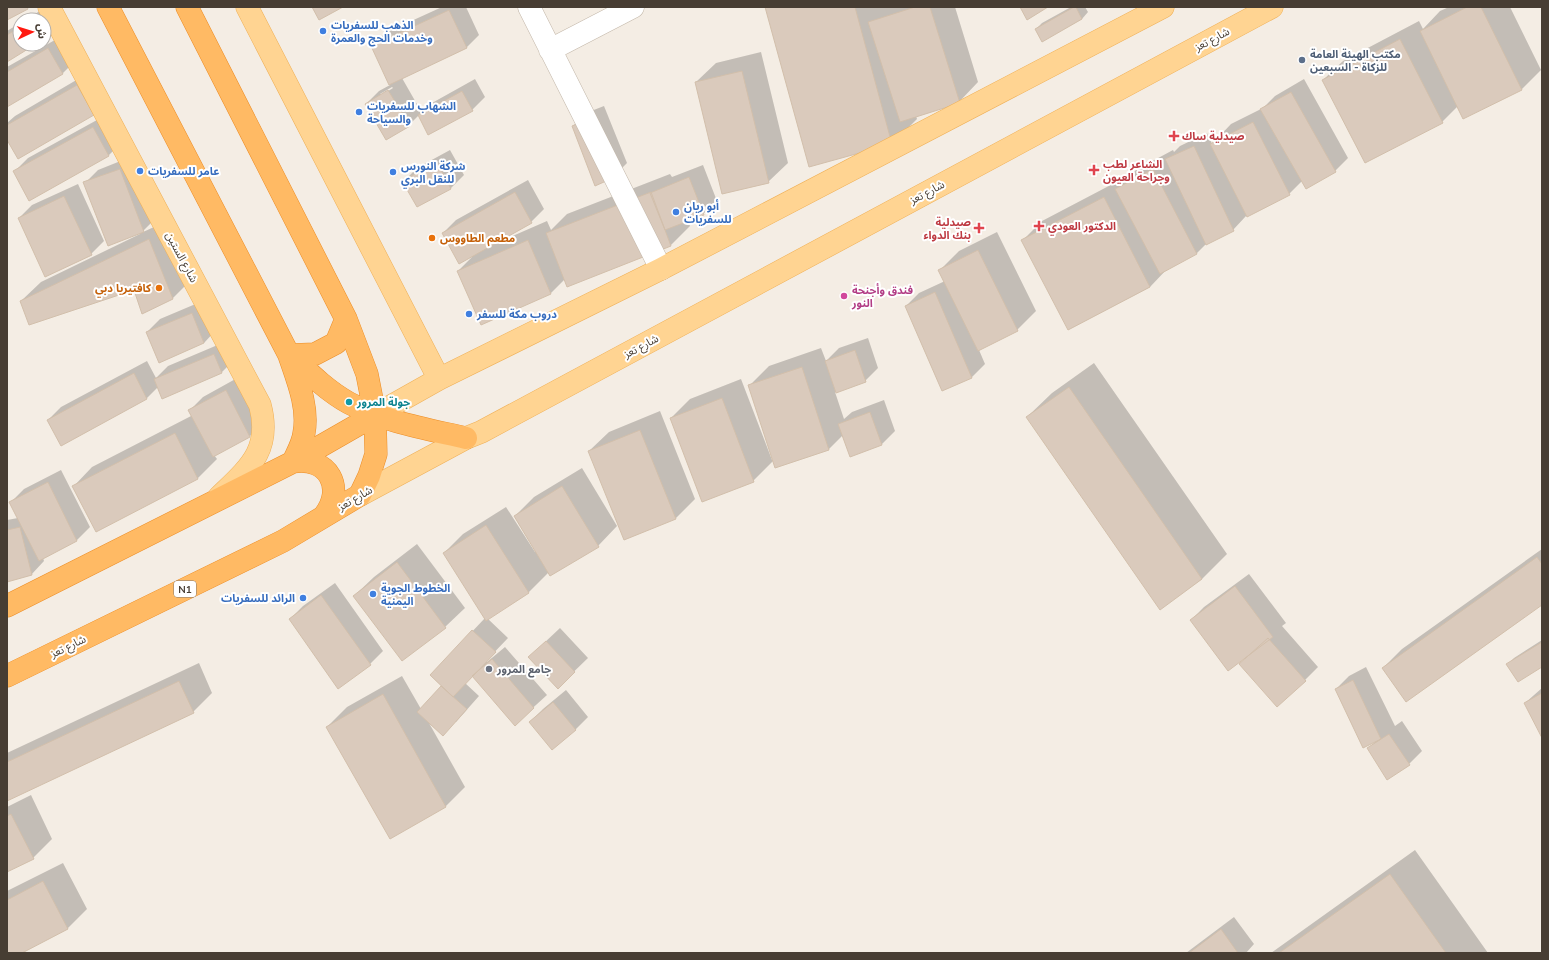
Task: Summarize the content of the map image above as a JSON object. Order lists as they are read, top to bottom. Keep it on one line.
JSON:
{"streets":{"highway":["شارع تعز","N1"],"main road":["شارع الستين"]},"places":{"other":["الذهب للسفريات وخدمات الحج والعمرة","مكتب الهيئة العامة للزكاة - السبعين","الشهاب للسفريات والسياحة","عامر للسفريات","شركة النورس للنقل البري","أبو ريان للسفريات","مطعم الطاووس","كافتيريا دبي","فندق وأجنحة النور","دروب مكة للسفر","جولة المرور","الخطوط الجوية اليمنية","الرائد للسفريات","جامع المرور"],"health":["صيدلية ساك","الشاعر لطب وجراحة العيون","الدكتور العودي","صيدلية بنك الدواء"]},"north":"right"}
